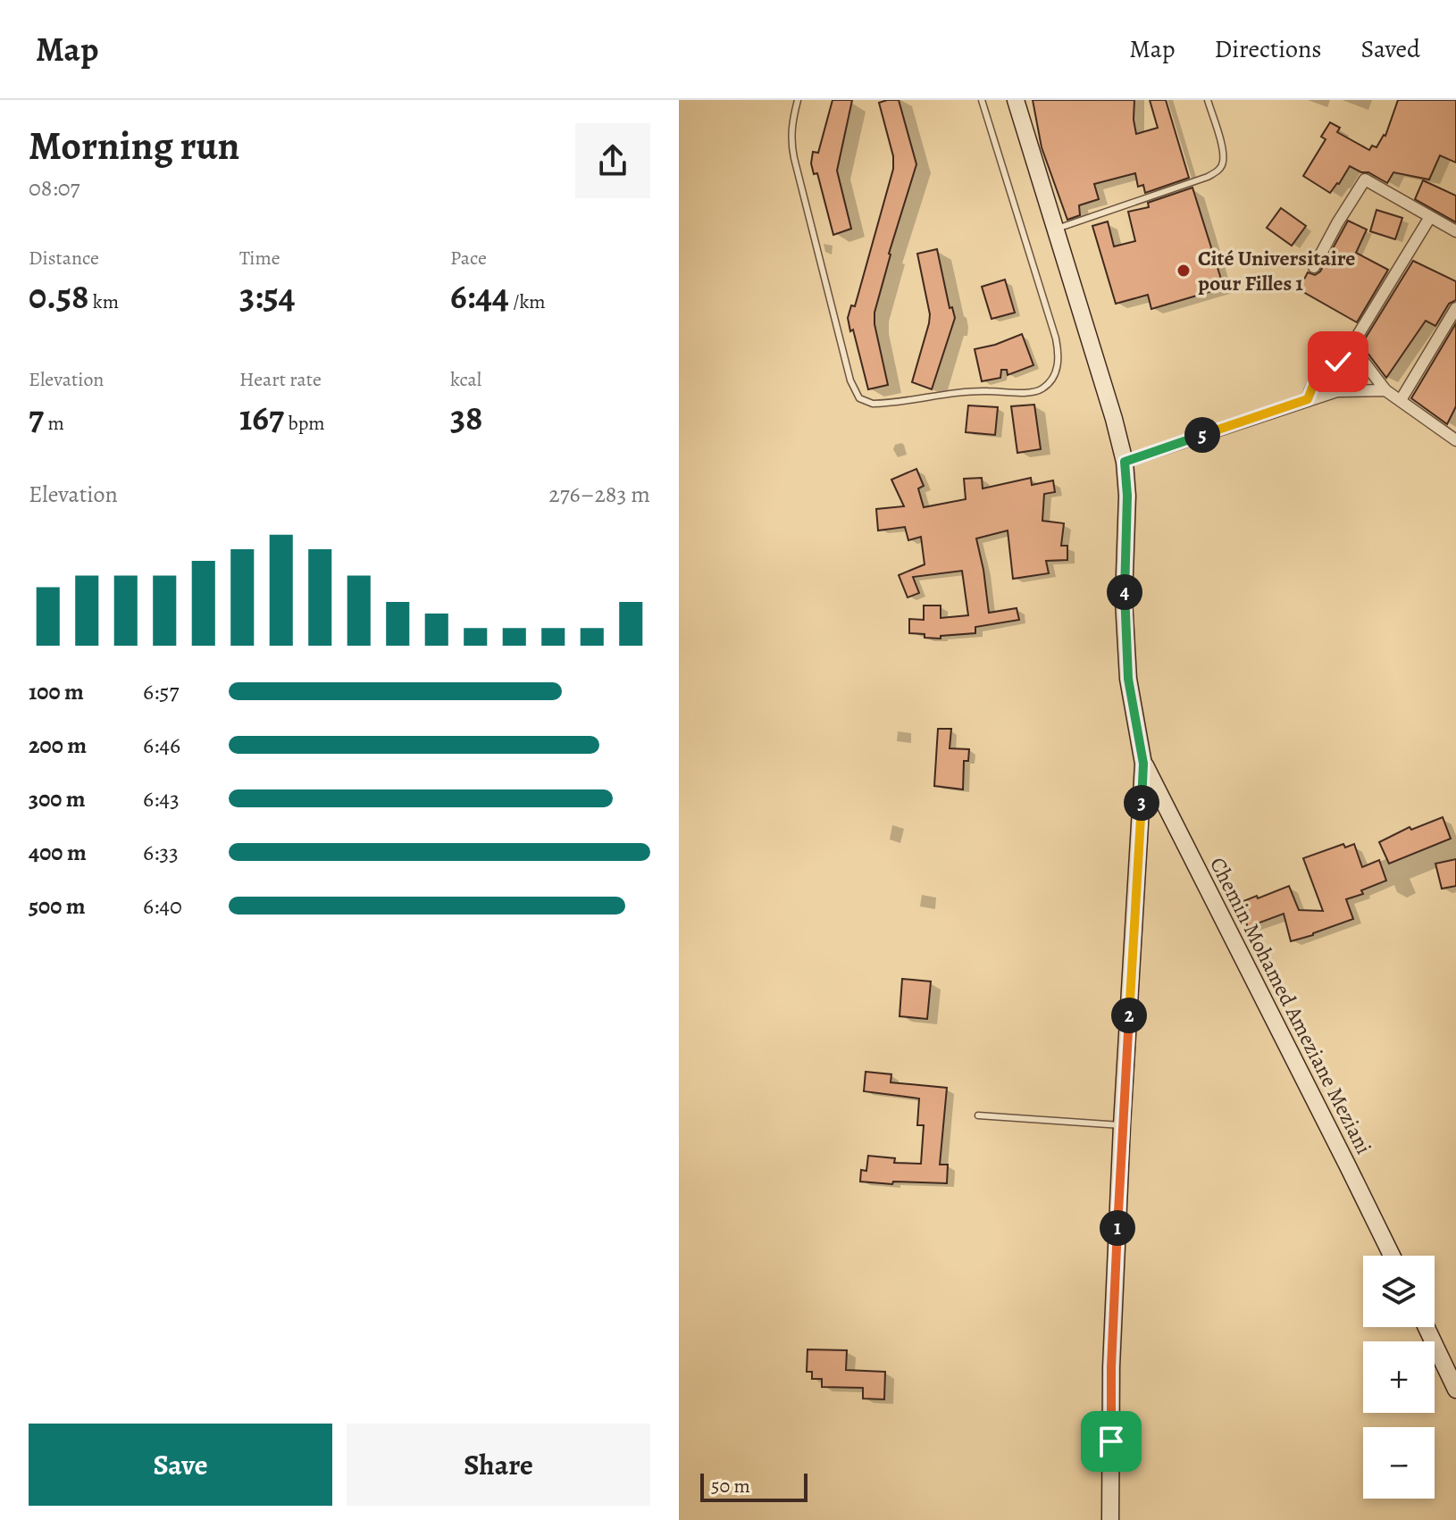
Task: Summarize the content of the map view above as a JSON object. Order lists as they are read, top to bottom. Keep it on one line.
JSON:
{"streets":{"main road":["Chemin Mohamed Ameziane Meziani"]},"places":["Cité Universitaire pour Filles 1"],"scale_bar":"50 m","page":{"header":"Map","nav":["Map","Directions","Saved"],"heading":["Morning run","08:07"],"stats":[["Distance","0.58 km"],["Time","3:54"],["Pace","6:44 /km"],["Elevation","7 m"],["Heart rate","167 bpm"],["kcal","38"]],"pins":["5","4","3","2","1"],"chart":["Elevation","276–283 m"],"list":[{"name":"100 m","note":"6:57"},{"name":"200 m","note":"6:46"},{"name":"300 m","note":"6:43"},{"name":"400 m","note":"6:33"},{"name":"500 m","note":"6:40"}],"map_buttons":["+","−"],"buttons":["Save","Share"],"scale":"50 m"}}
